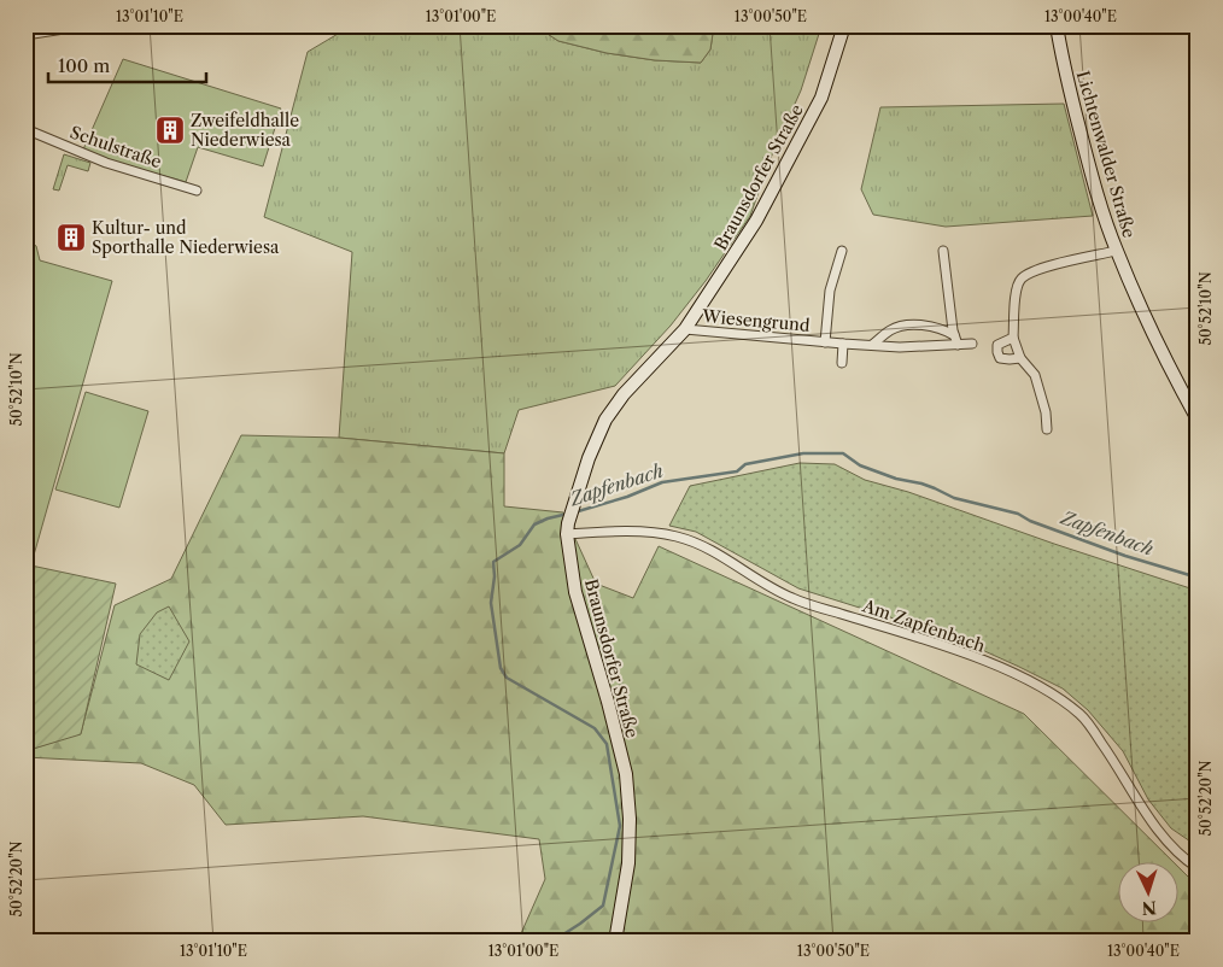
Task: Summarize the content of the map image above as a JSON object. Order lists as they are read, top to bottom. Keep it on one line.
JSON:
{"streets":{"street":["Schulstraße","Lichtenwalder Straße","Braunsdorfer Straße","Wiesengrund","Am Zapfenbach"]},"crossings":[["Braunsdorfer Straße","Wiesengrund"],["Braunsdorfer Straße","Am Zapfenbach"]],"water":["Zapfenbach"],"places":{"building":["Zweifeldhalle Niederwiesa","Kultur- und Sporthalle Niederwiesa"]},"scale_bar":"100 m","north":"bottom","coordinates":["13°01'10\"E","13°01'00\"E","13°00'50\"E","13°00'40\"E","50°52'10\"N","50°52'20\"N"]}
